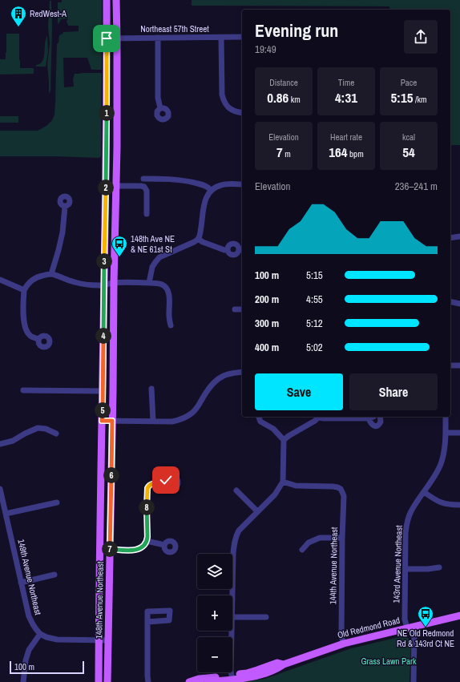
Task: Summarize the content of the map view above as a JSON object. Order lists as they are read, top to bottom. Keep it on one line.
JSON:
{"streets":{"main road":["148th Avenue Northeast","Old Redmond Road"],"street":["Northeast 57th Street","143rd Avenue Northeast","144th Avenue Northeast","149th Avenue Northeast"]},"crossings":[["Northeast 57th Street","148th Avenue Northeast"],["143rd Avenue Northeast","Old Redmond Road"],["144th Avenue Northeast","Old Redmond Road"]],"parks":["Grass Lawn Park"],"places":{"building":["RedWest-A"],"bus stop":["148th Ave NE & NE 61st St","NE Old Redmond Rd & 143rd Ct NE"]},"scale_bar":"100 m","page":{"heading":["Evening run","19:49"],"stats":[["Distance","0.86 km"],["Time","4:31"],["Pace","5:15 /km"],["Elevation","7 m"],["Heart rate","164 bpm"],["kcal","54"]],"pins":["1","2","3","4","5","6","8","7"],"chart":["Elevation","236–241 m"],"list":[{"name":"100 m","note":"5:15"},{"name":"200 m","note":"4:55"},{"name":"300 m","note":"5:12"},{"name":"400 m","note":"5:02"}],"buttons":["Save","Share"],"map_buttons":["+","−"],"scale":"100 m"}}
